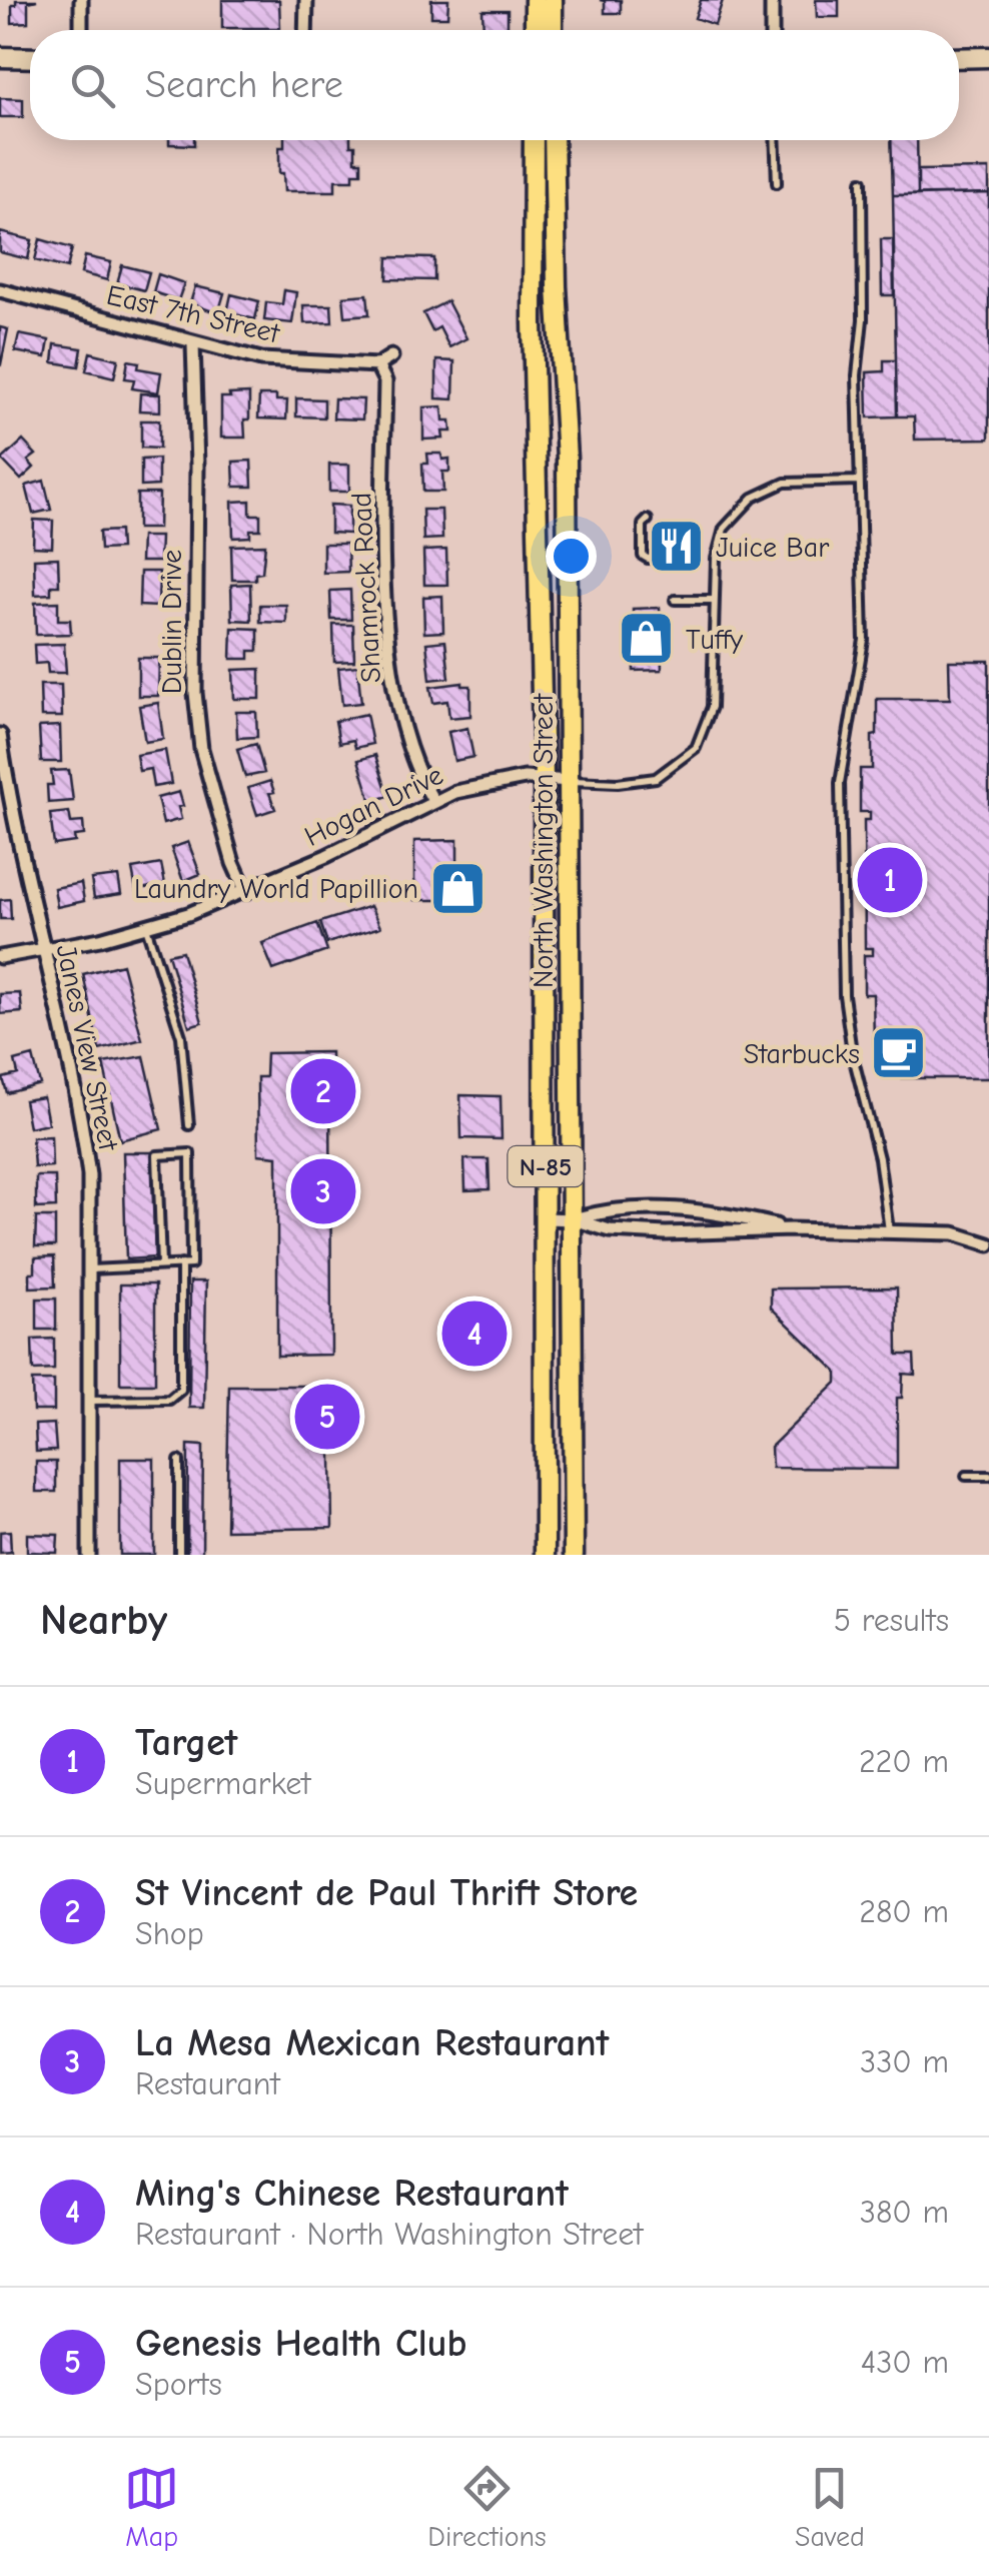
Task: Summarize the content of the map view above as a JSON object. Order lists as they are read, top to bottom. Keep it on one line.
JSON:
{"streets":{"main road":["North Washington Street","N-85"],"street":["East 7th Street","Shamrock Road","Dublin Drive","Hogan Drive","Janes View Street"]},"crossings":[["East 7th Street","Shamrock Road"],["East 7th Street","Dublin Drive"],["Shamrock Road","Hogan Drive"],["Dublin Drive","Hogan Drive"],["Hogan Drive","North Washington Street"],["Hogan Drive","Janes View Street"]],"places":{"restaurant":["Juice Bar"],"shop":["Tuffy","Laundry World Papillion"],"cafe":["Starbucks"]},"page":{"search":"Search here","pins":["1","2","3","4","5"],"heading":["Nearby","5 results"],"list":[{"mark":"1","name":"Target","note":"Supermarket","value":"220 m"},{"mark":"2","name":"St Vincent de Paul Thrift Store","note":"Shop","value":"280 m"},{"mark":"3","name":"La Mesa Mexican Restaurant","note":"Restaurant","value":"330 m"},{"mark":"4","name":"Ming's Chinese Restaurant","note":"Restaurant · North Washington Street","value":"380 m"},{"mark":"5","name":"Genesis Health Club","note":"Sports","value":"430 m"}],"nav":["Map","Directions","Saved"]}}
